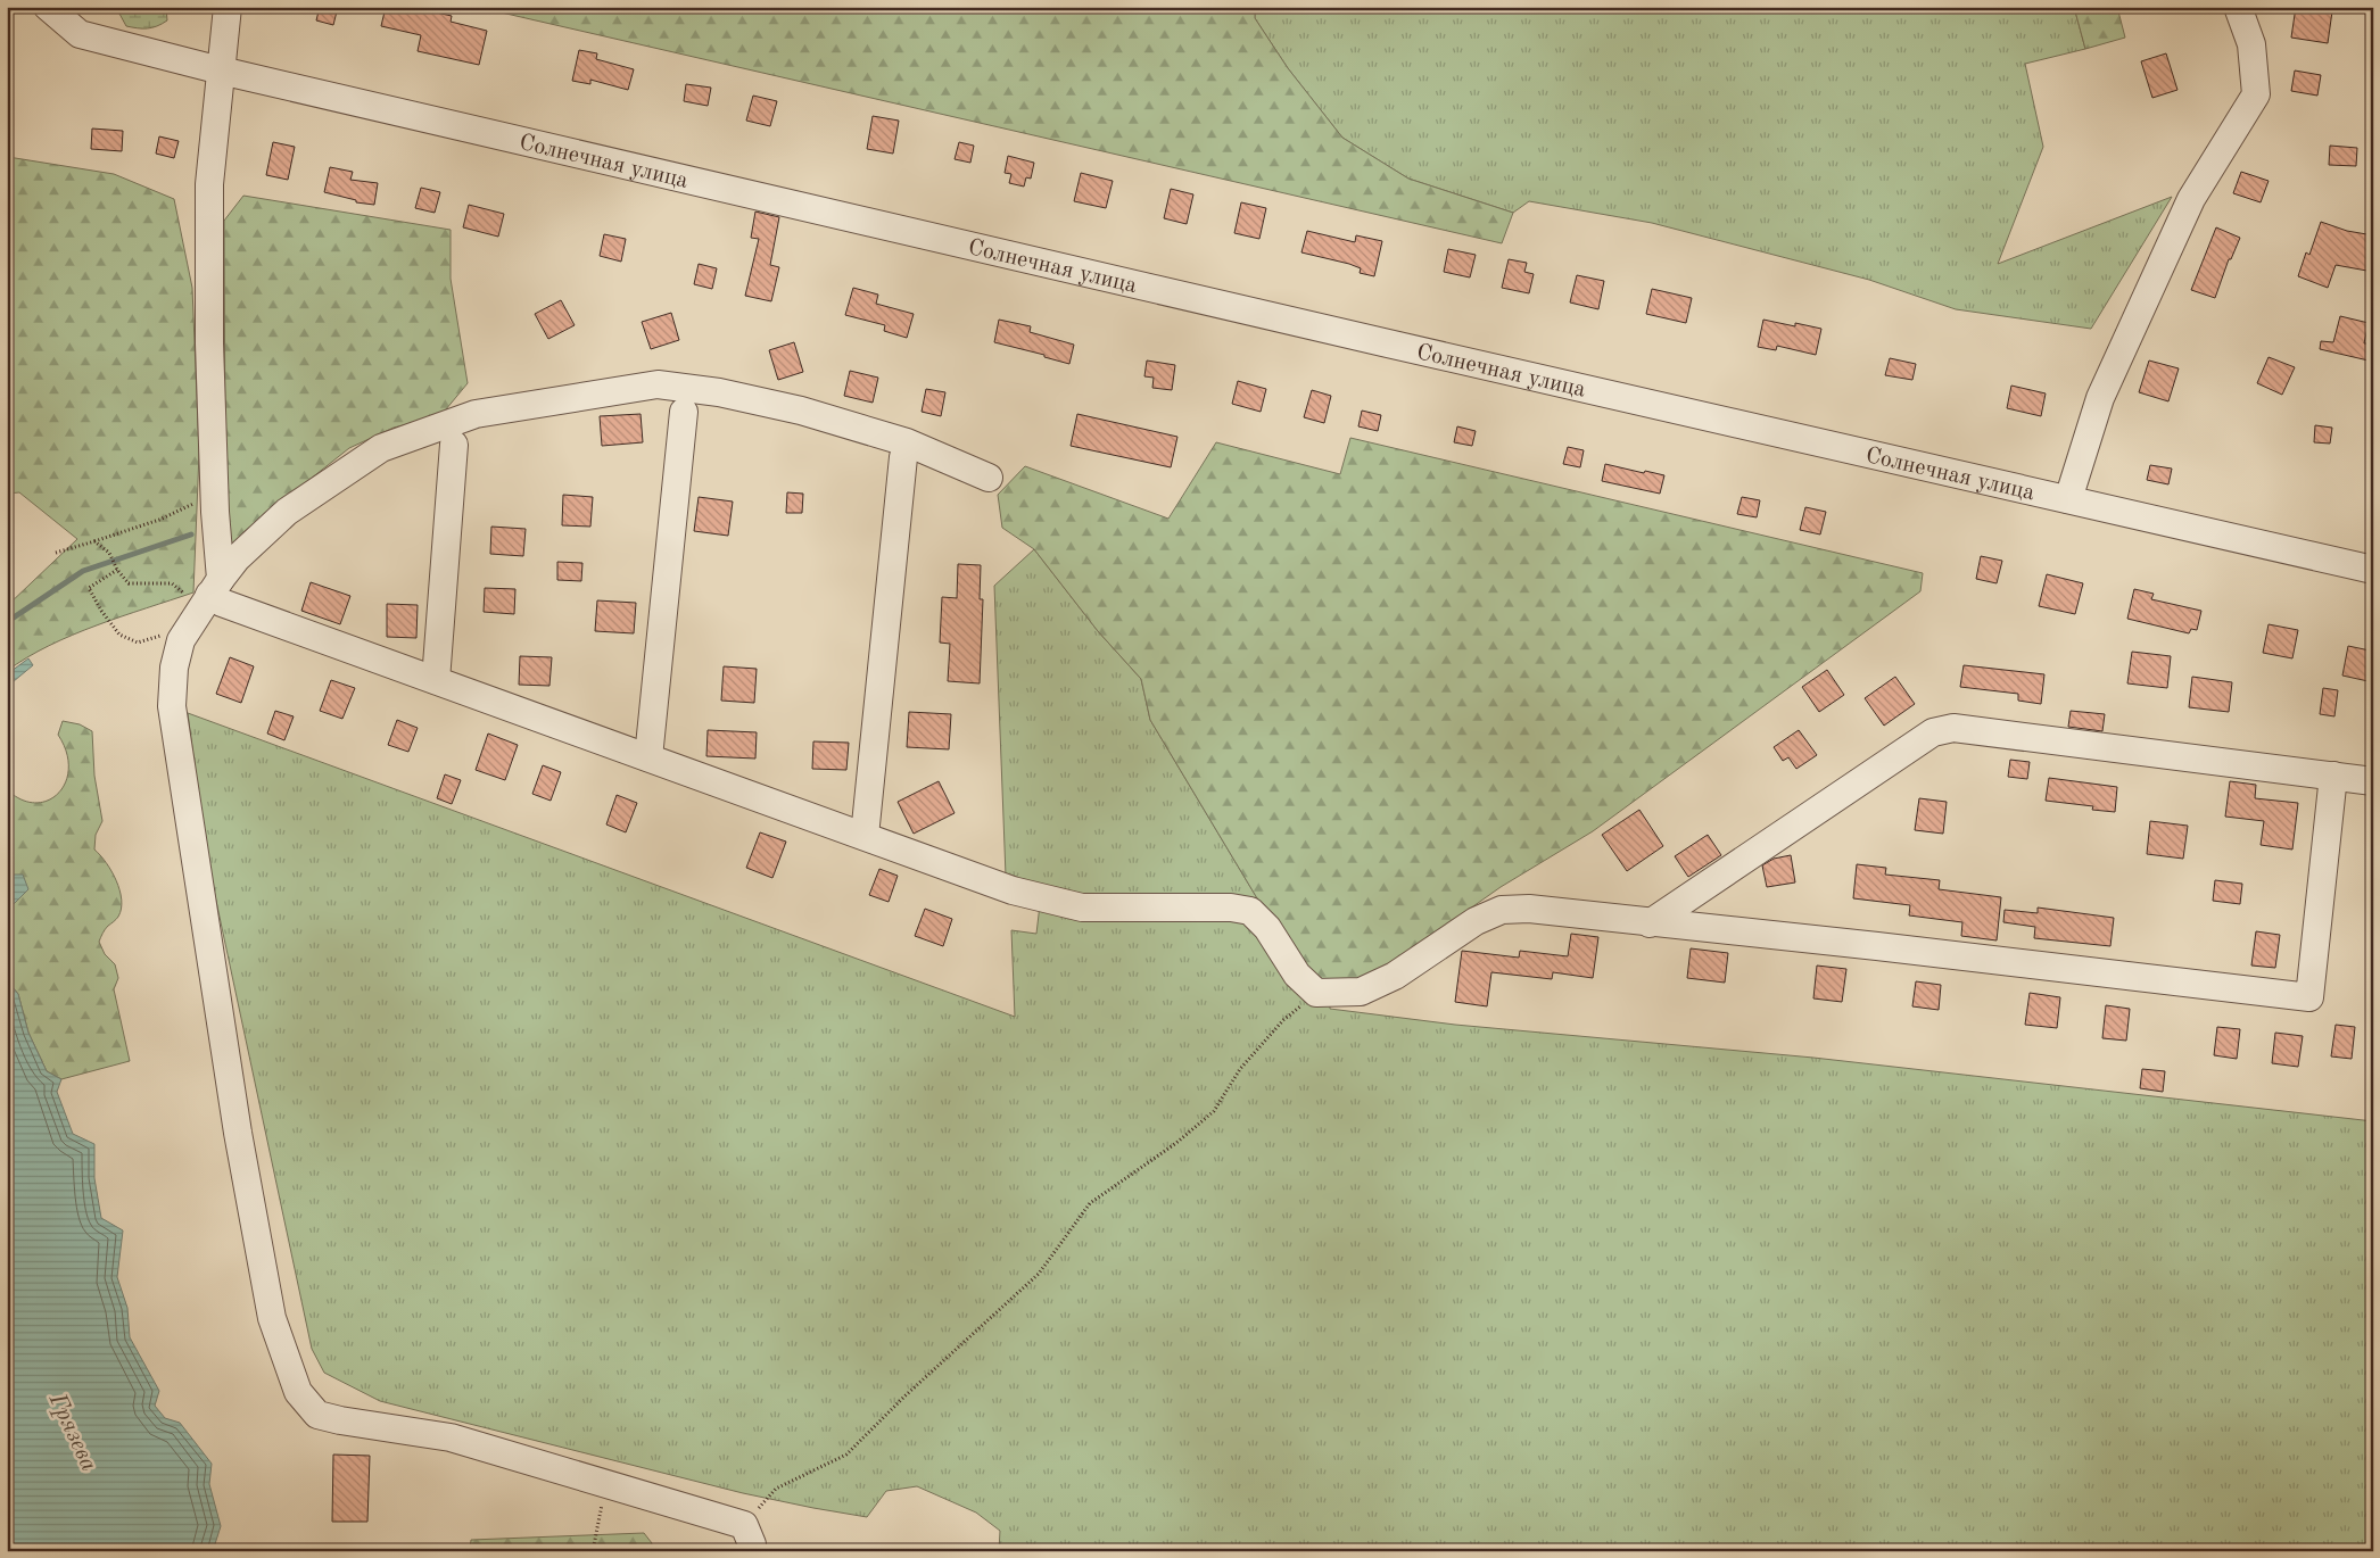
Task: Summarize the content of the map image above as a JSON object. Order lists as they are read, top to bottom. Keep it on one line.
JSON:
{"streets":{"street":["Солнечная улица"]},"water":["Грязева"]}
